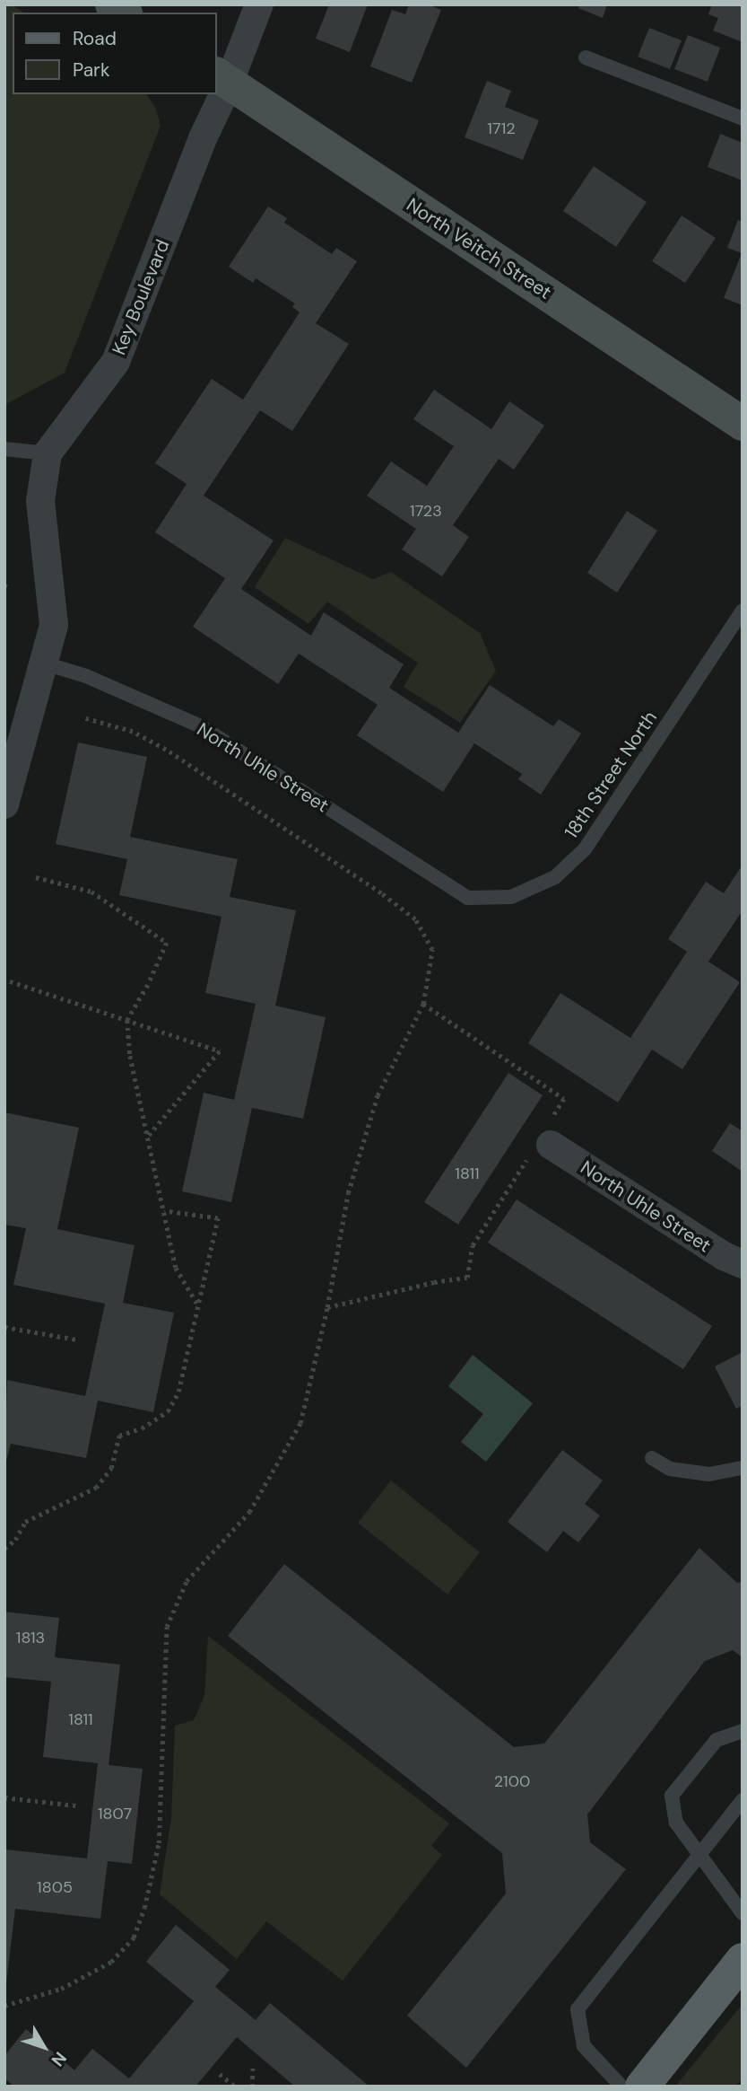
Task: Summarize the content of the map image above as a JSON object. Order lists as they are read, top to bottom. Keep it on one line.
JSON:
{"streets":{"main road":["North Veitch Street"],"street":["Key Boulevard","North Uhle Street"],"lane":["18th Street North"]},"crossings":[["North Veitch Street","Key Boulevard"],["Key Boulevard","North Uhle Street"],["North Uhle Street","18th Street North"]],"house_numbers":["1712","1723","1811","1813","1811","2100","1807","1805"],"legend":["Road","Park"],"north":"bottom right"}
